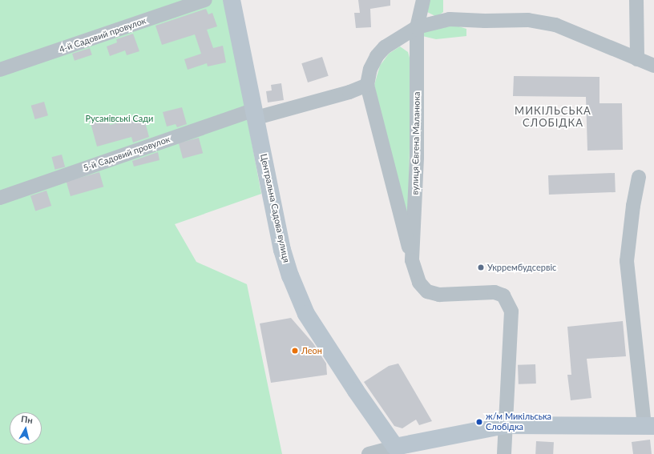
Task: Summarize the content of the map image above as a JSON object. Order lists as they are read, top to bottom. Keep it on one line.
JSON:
{"streets":{"main road":["Центральна Садова вулиця"],"street":["4-й Садовий провулок","вулиця Євгена Маланюка","5-й Садовий провулок"]},"crossings":[["5-й Садовий провулок","Центральна Садова вулиця"]],"districts":["МИКІЛЬСЬКА СЛОБІДКА"],"parks":["Русанівські Сади"],"places":["Укррембудсервіс","Леон","ж/м Микільська Слобідка"],"north":"top"}
